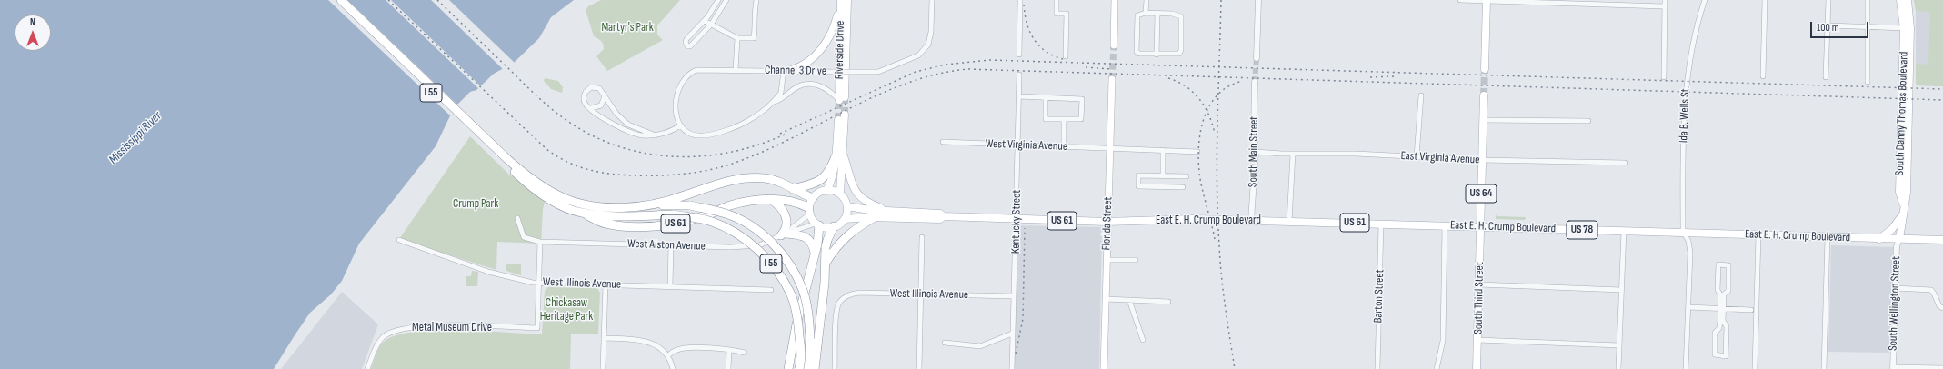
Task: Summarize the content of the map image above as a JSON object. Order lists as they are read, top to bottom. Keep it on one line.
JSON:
{"streets":{"highway":["I 55","US 61"],"main road":["Riverside Drive","South Danny Thomas Boulevard","US 64","East E. H. Crump Boulevard","Florida Street","US 78","South Third Street"],"street":["Channel 3 Drive","Ida B. Wells St.","West Virginia Avenue","South Main Street","East Virginia Avenue","Kentucky Street","West Alston Avenue","West Illinois Avenue","Barton Street","South Wellington Street","Metal Museum Drive"]},"crossings":[["I 55","US 61"],["South Danny Thomas Boulevard","East E. H. Crump Boulevard"],["South Danny Thomas Boulevard","South Wellington Street"],["Ida B. Wells St.","East E. H. Crump Boulevard"],["West Virginia Avenue","Kentucky Street"],["West Virginia Avenue","Florida Street"],["South Main Street","East Virginia Avenue"],["South Main Street","East E. H. Crump Boulevard"],["East Virginia Avenue","US 64"],["US 64","East E. H. Crump Boulevard"],["US 64","South Third Street"],["US 61","East E. H. Crump Boulevard"],["US 61","Kentucky Street"],["US 61","Florida Street"],["US 61","West Alston Avenue"],["East E. H. Crump Boulevard","Florida Street"],["East E. H. Crump Boulevard","Barton Street"],["East E. H. Crump Boulevard","South Third Street"],["East E. H. Crump Boulevard","South Wellington Street"],["Kentucky Street","West Illinois Avenue"],["West Illinois Avenue","Metal Museum Drive"]],"water":["Mississippi River"],"parks":["Martyr's Park","Crump Park","Chickasaw Heritage Park"],"scale_bar":"100 m","north":"top"}
